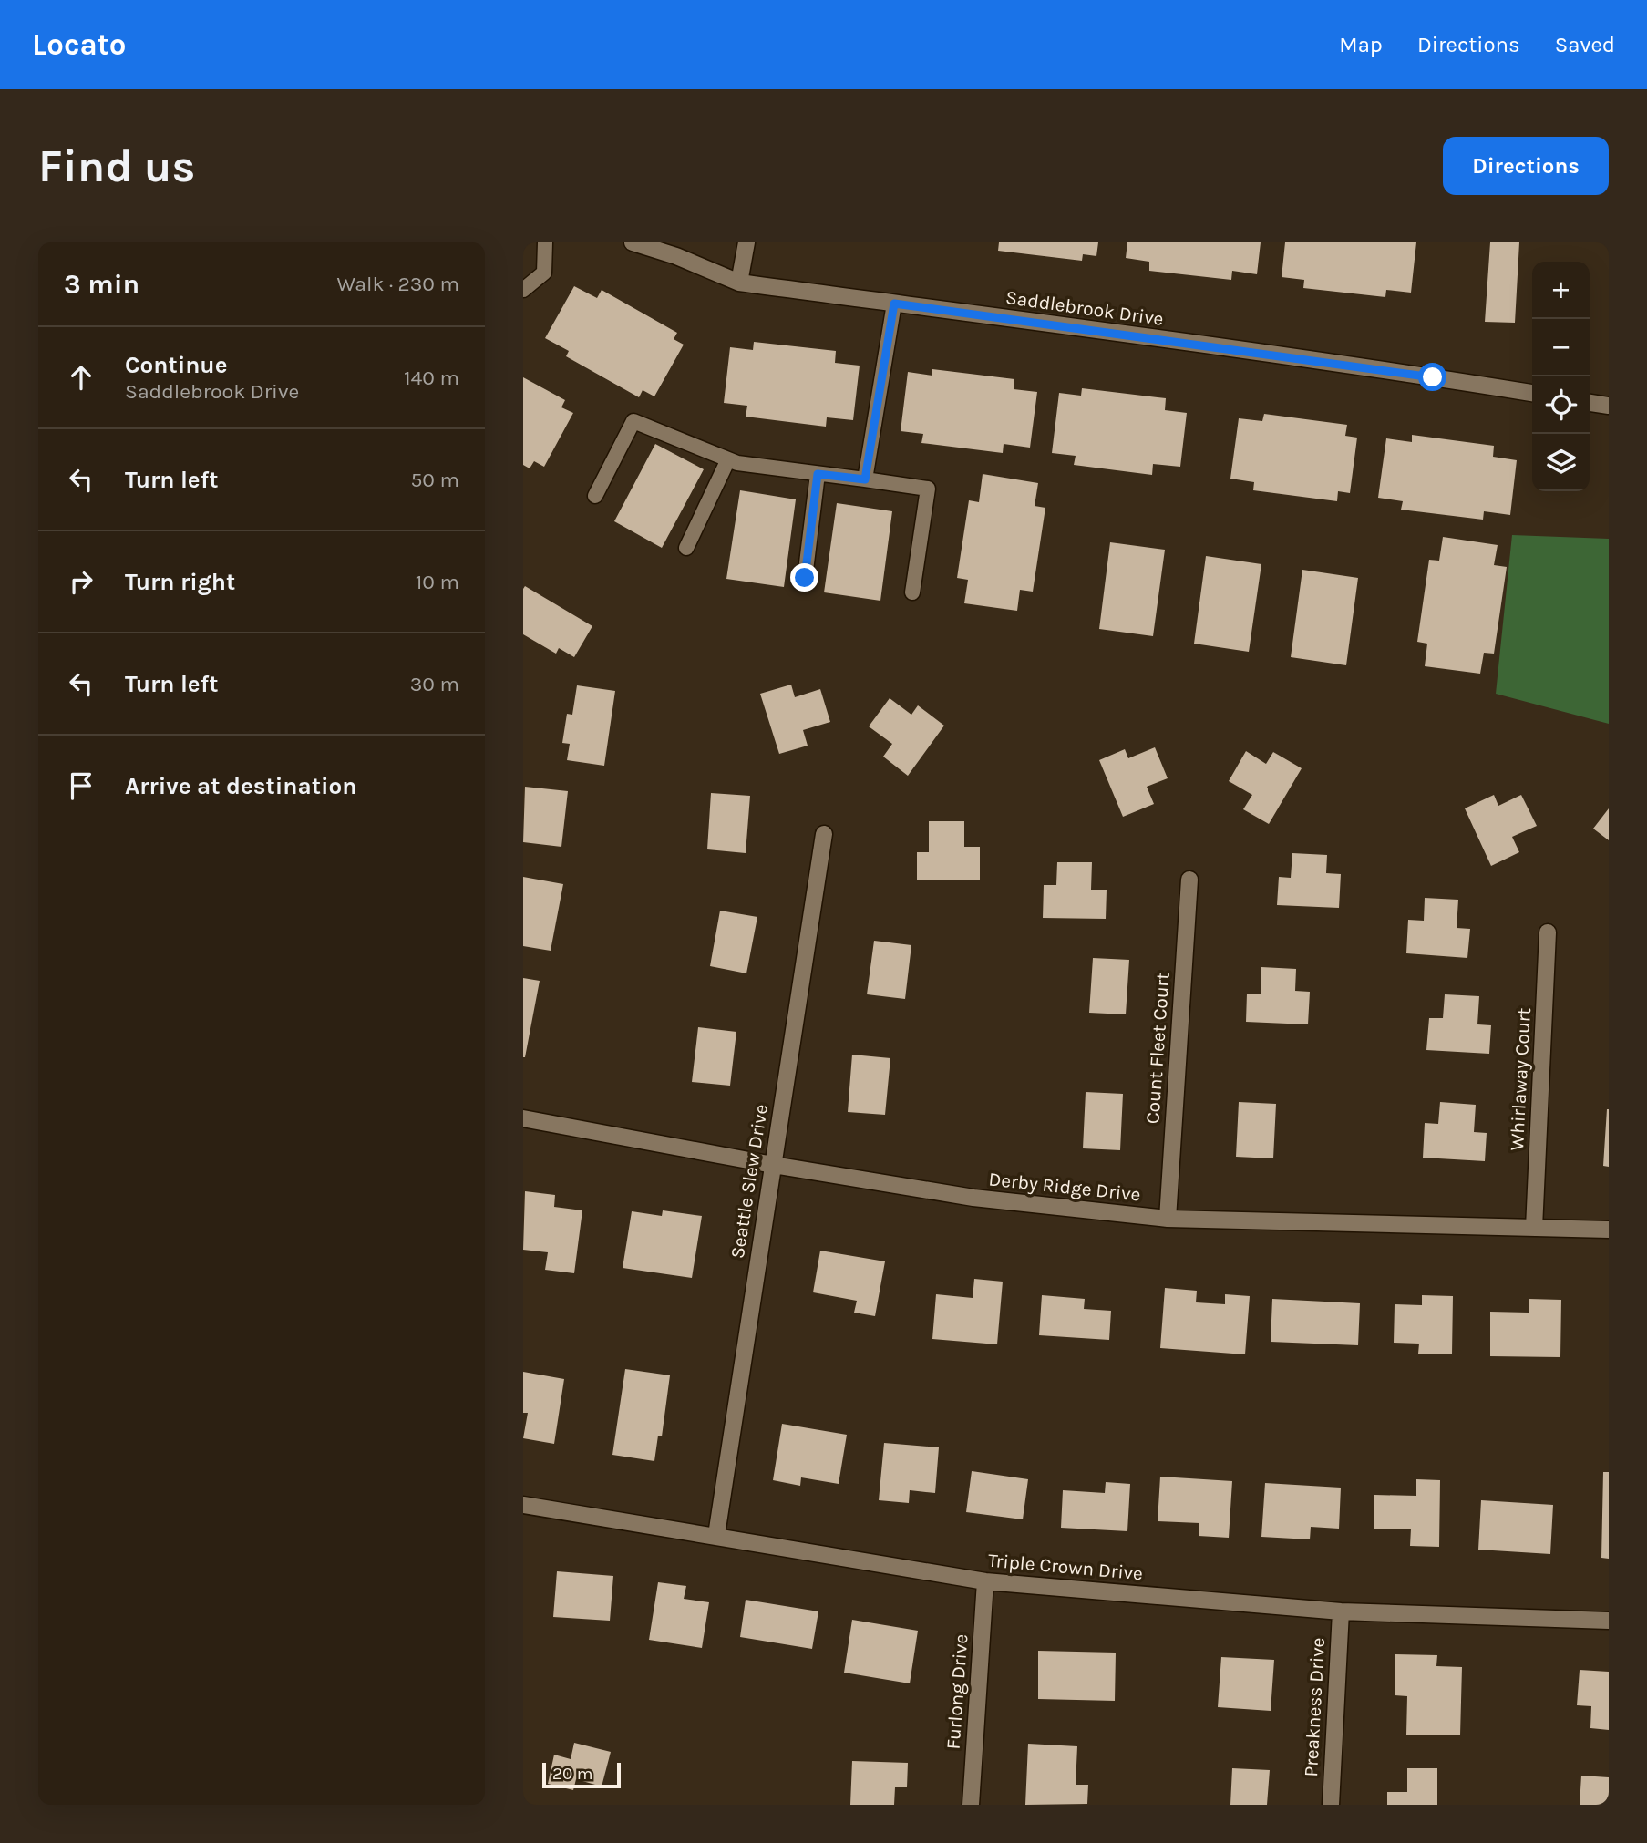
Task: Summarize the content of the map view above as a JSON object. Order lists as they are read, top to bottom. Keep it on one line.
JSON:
{"streets":{"street":["Saddlebrook Drive","Count Fleet Court","Whirlaway Court","Seattle Slew Drive","Derby Ridge Drive","Triple Crown Drive","Furlong Drive","Preakness Drive"]},"crossings":[["Count Fleet Court","Derby Ridge Drive"],["Whirlaway Court","Derby Ridge Drive"],["Seattle Slew Drive","Derby Ridge Drive"],["Seattle Slew Drive","Triple Crown Drive"],["Triple Crown Drive","Furlong Drive"],["Triple Crown Drive","Preakness Drive"]],"scale_bar":"20 m","page":{"header":"Locato","nav":["Map","Directions","Saved"],"buttons":"Directions","title":"Find us","heading":["3 min","Walk · 230 m"],"map_buttons":["+","−"],"list":[["Continue","Saddlebrook Drive","140 m"],["Turn left","50 m"],["Turn right","10 m"],["Turn left","30 m"],"Arrive at destination"],"scale":"20 m"}}
